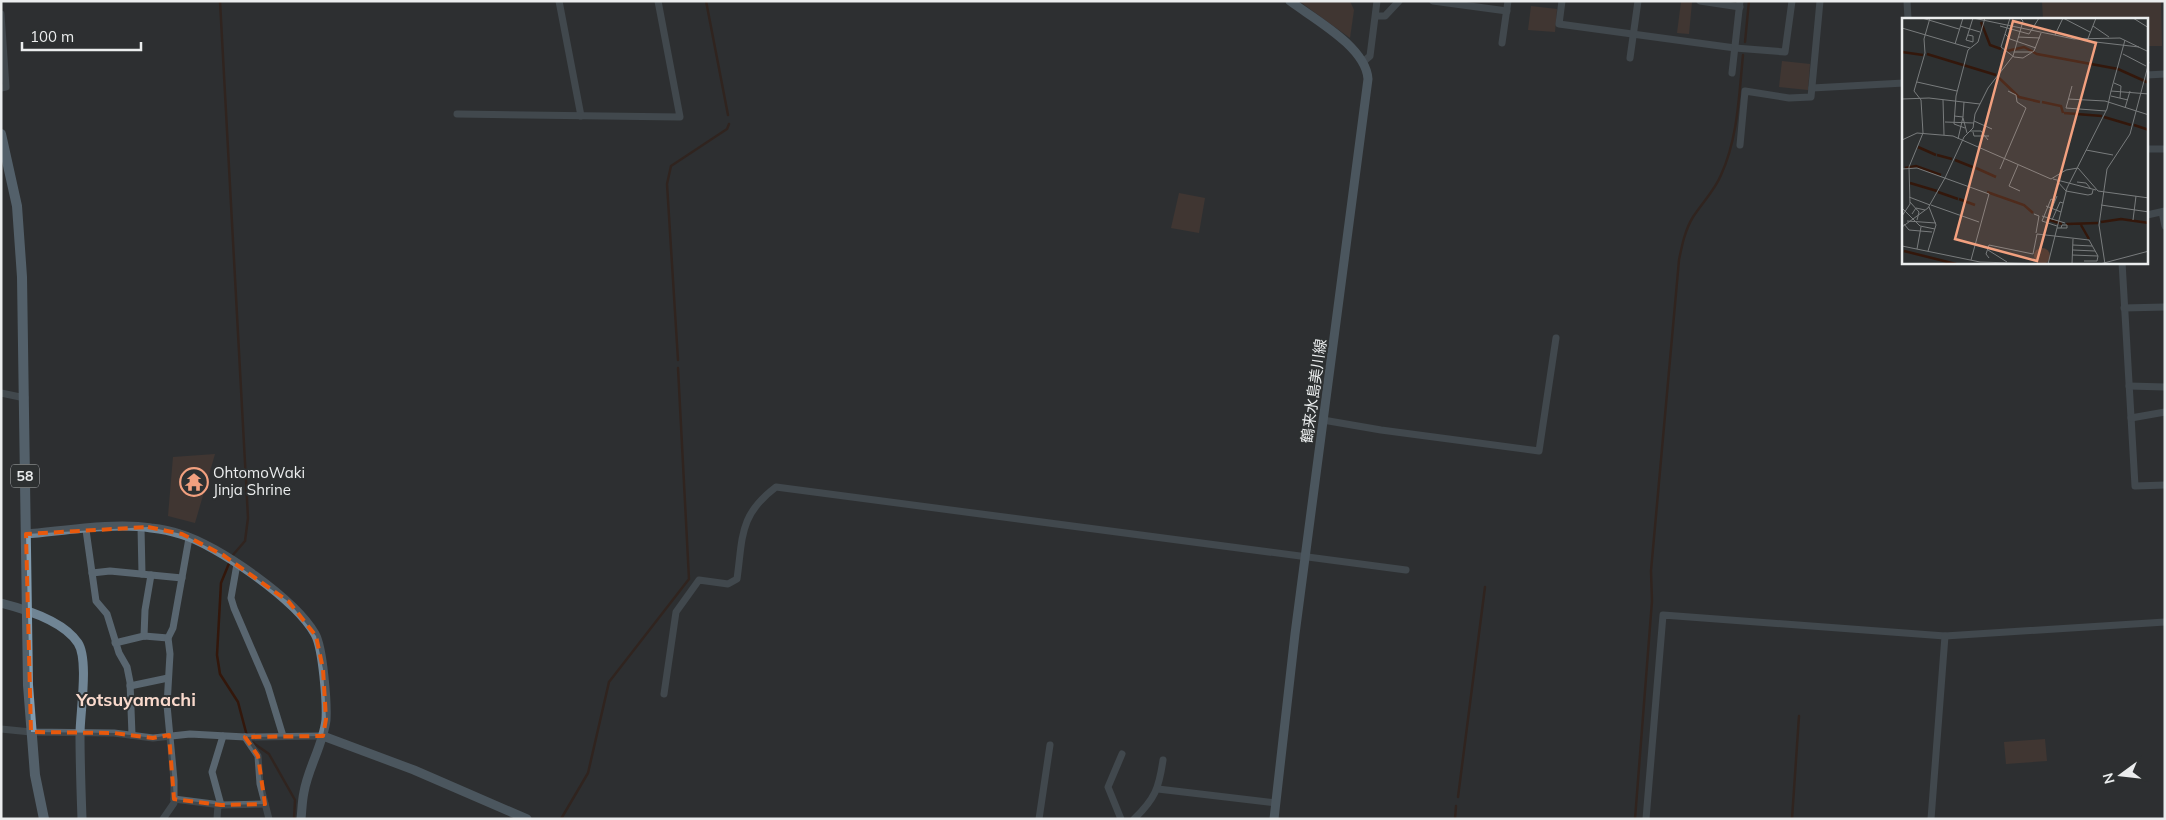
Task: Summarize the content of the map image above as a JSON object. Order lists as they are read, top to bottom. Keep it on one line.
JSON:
{"streets":{"main road":["58"],"street":["鶴来水島美川線"]},"districts":["Yotsuyamachi"],"places":{"temple":["OhtomoWaki Jinja Shrine"]},"scale_bar":"100 m","north":"left"}
